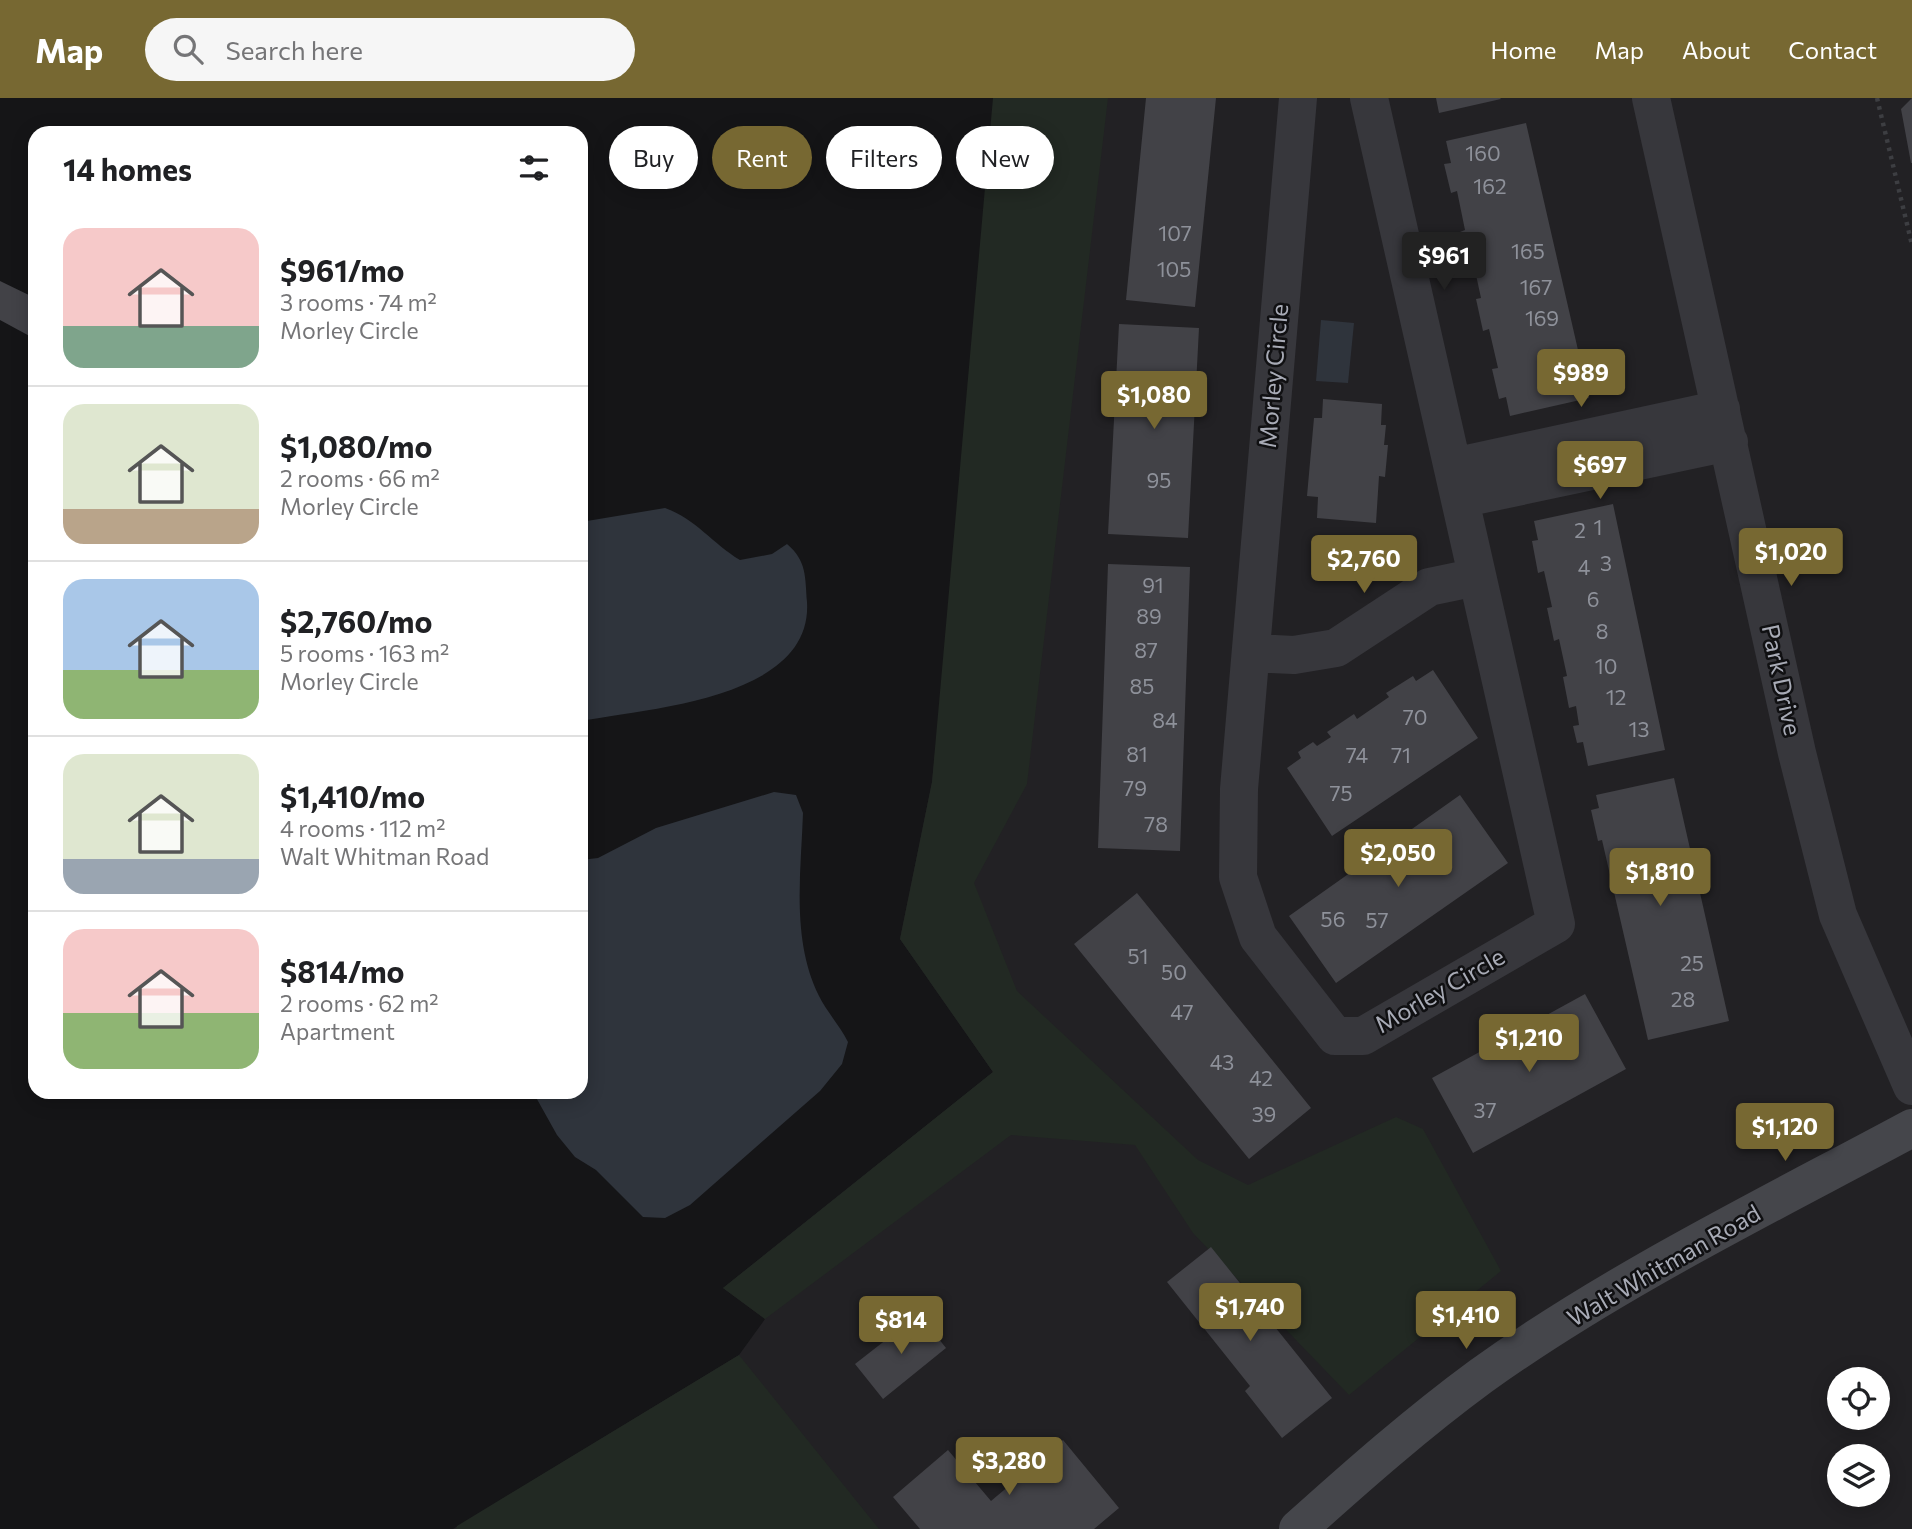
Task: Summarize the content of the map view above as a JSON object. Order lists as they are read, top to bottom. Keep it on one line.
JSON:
{"streets":{"main road":["Walt Whitman Road"],"street":["Morley Circle","Park Drive"]},"house_numbers":["160","162","107","165","105","167","169","95","1","2","3","4","91","6","89","8","87","10","85","12","70","84","13","81","74","71","79","75","78","56","57","51","25","50","28","47","43","42","37","39"],"page":{"header":"Map","search":"Search here","nav":["Home","Map","About","Contact"],"chip":["Buy","Rent","Filters","New"],"heading":"14 homes","list":[{"name":"$961/mo","note":"3 rooms · 74 m² · Morley Circle"},{"name":"$1,080/mo","note":"2 rooms · 66 m² · Morley Circle"},{"name":"$2,760/mo","note":"5 rooms · 163 m² · Morley Circle"},{"name":"$1,410/mo","note":"4 rooms · 112 m² · Walt Whitman Road"},{"name":"$814/mo","note":"2 rooms · 62 m² · Apartment"}],"price":["$961","$989","$1,080","$697","$1,020","$2,760","$2,050","$1,810","$1,210","$1,120","$1,740","$1,410","$814","$3,280"]}}
